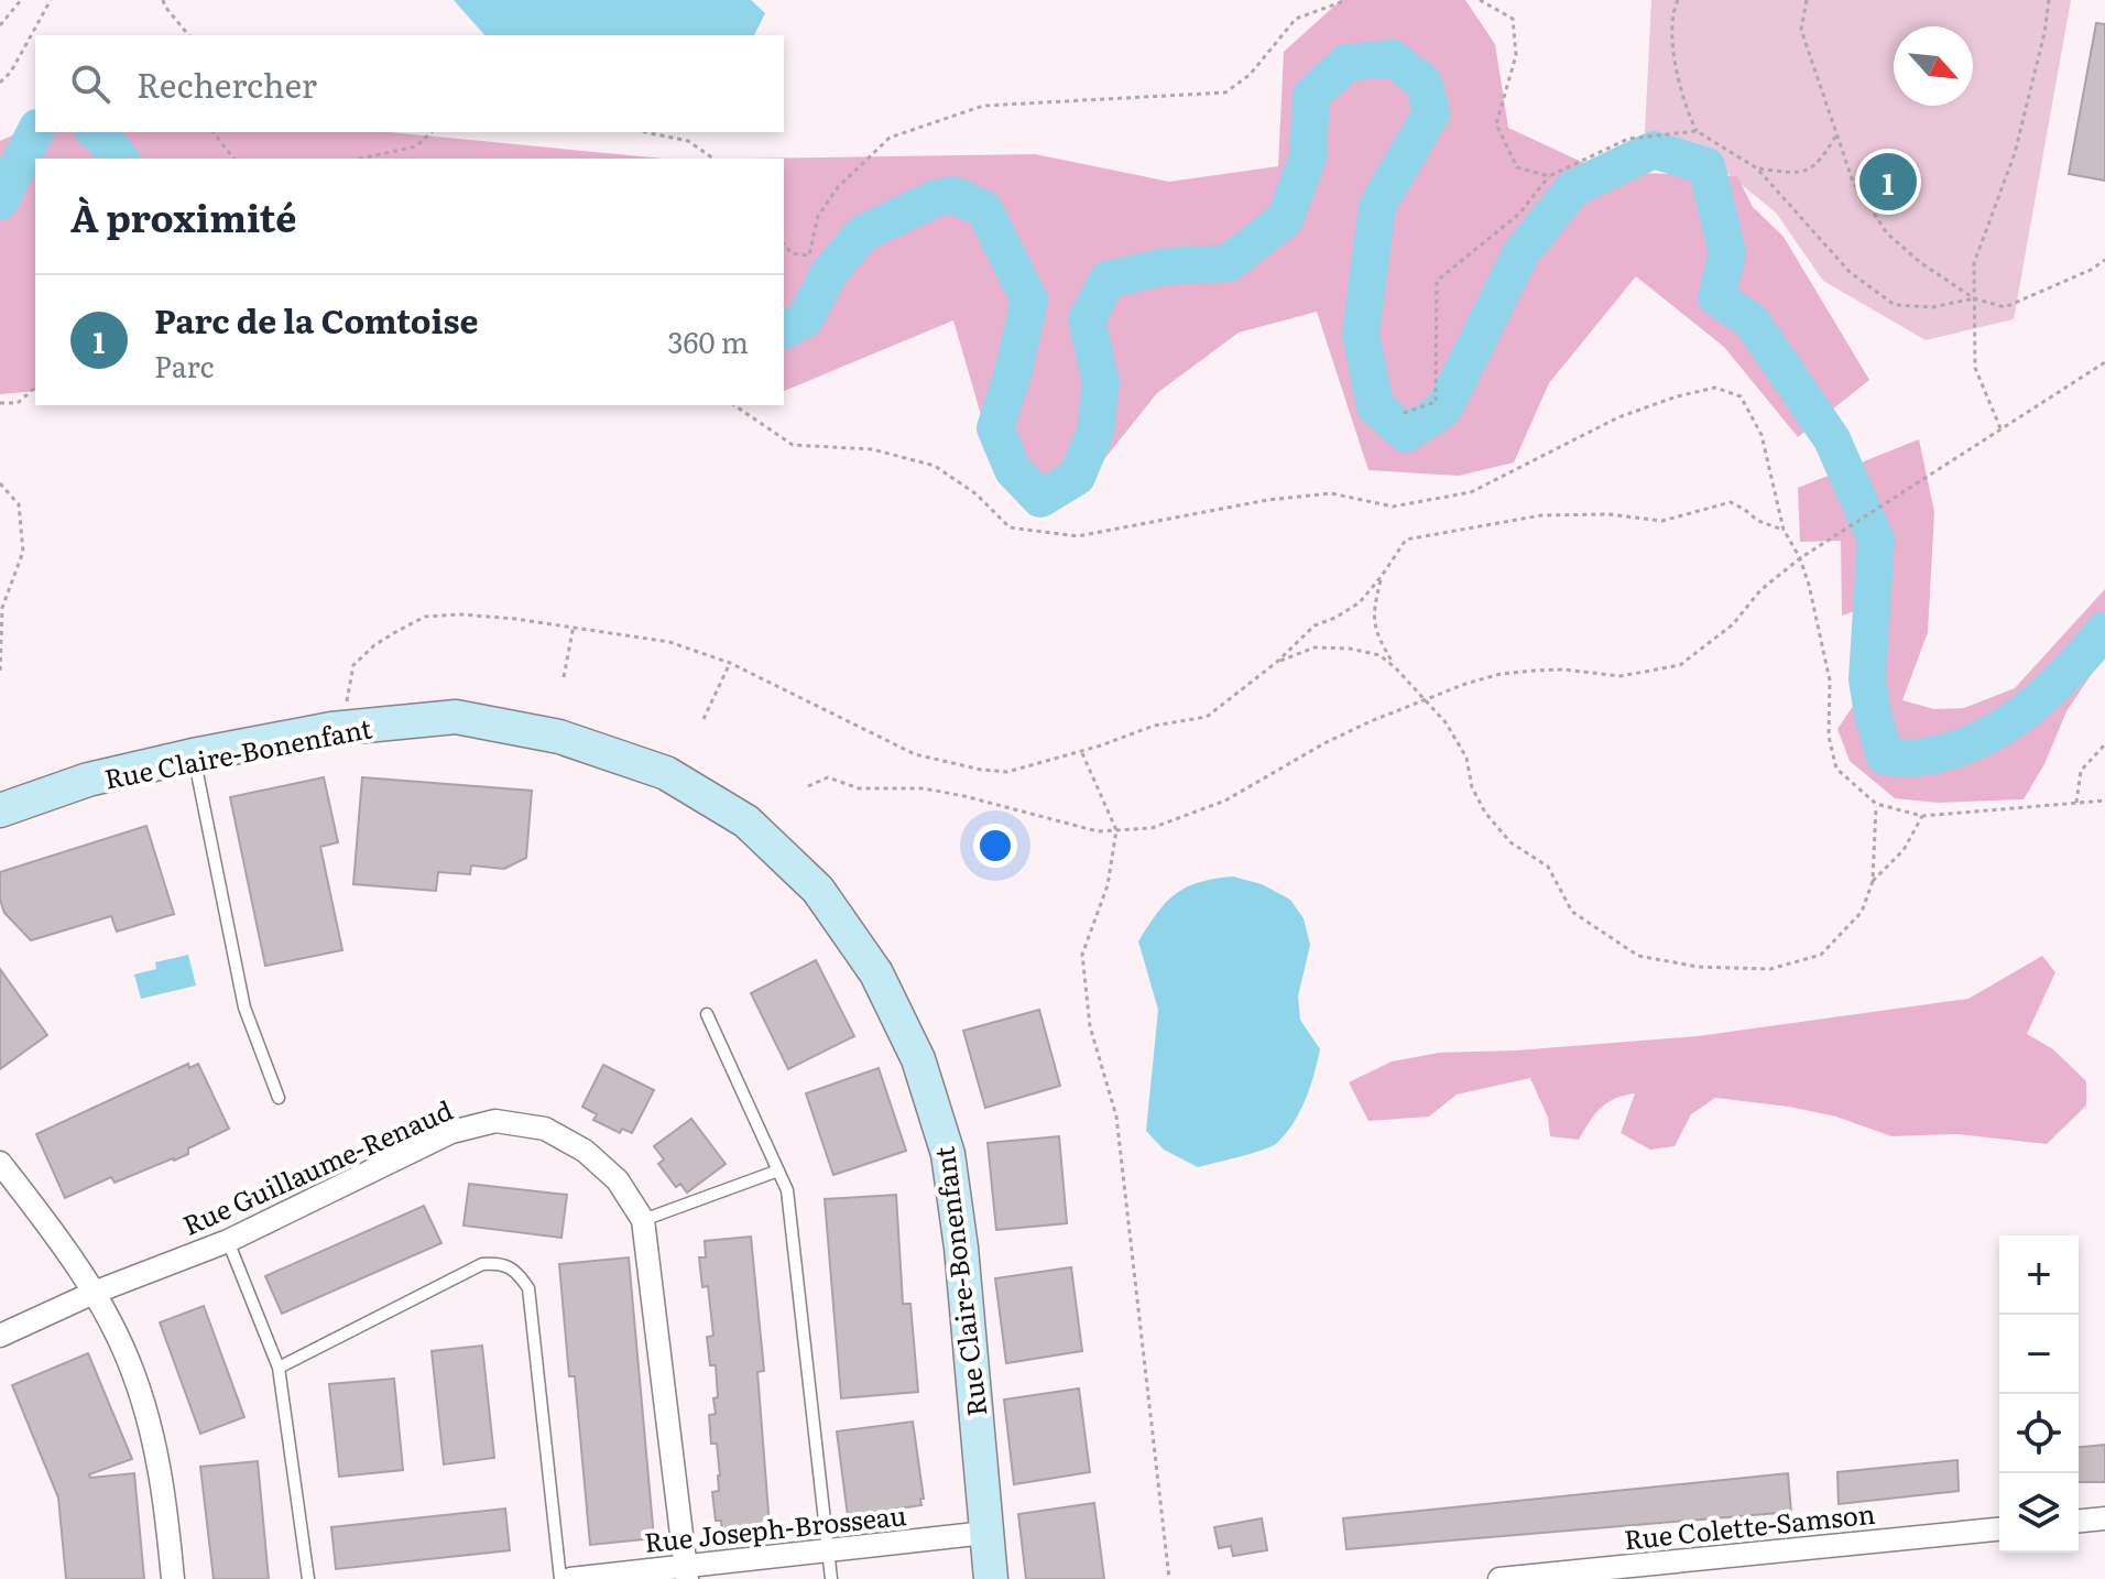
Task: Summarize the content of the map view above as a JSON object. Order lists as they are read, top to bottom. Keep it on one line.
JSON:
{"streets":{"street":["Rue Claire-Bonenfant","Rue Guillaume-Renaud","Rue Colette-Samson","Rue Joseph-Brosseau"]},"crossings":[["Rue Claire-Bonenfant","Rue Joseph-Brosseau"],["Rue Guillaume-Renaud","Rue Joseph-Brosseau"]],"north":"bottom right","page":{"search":"Rechercher","pins":"1","heading":"À proximité","list":[{"mark":"1","name":"Parc de la Comtoise","note":"Parc","value":"360 m"}],"map_buttons":["+","−"]}}
